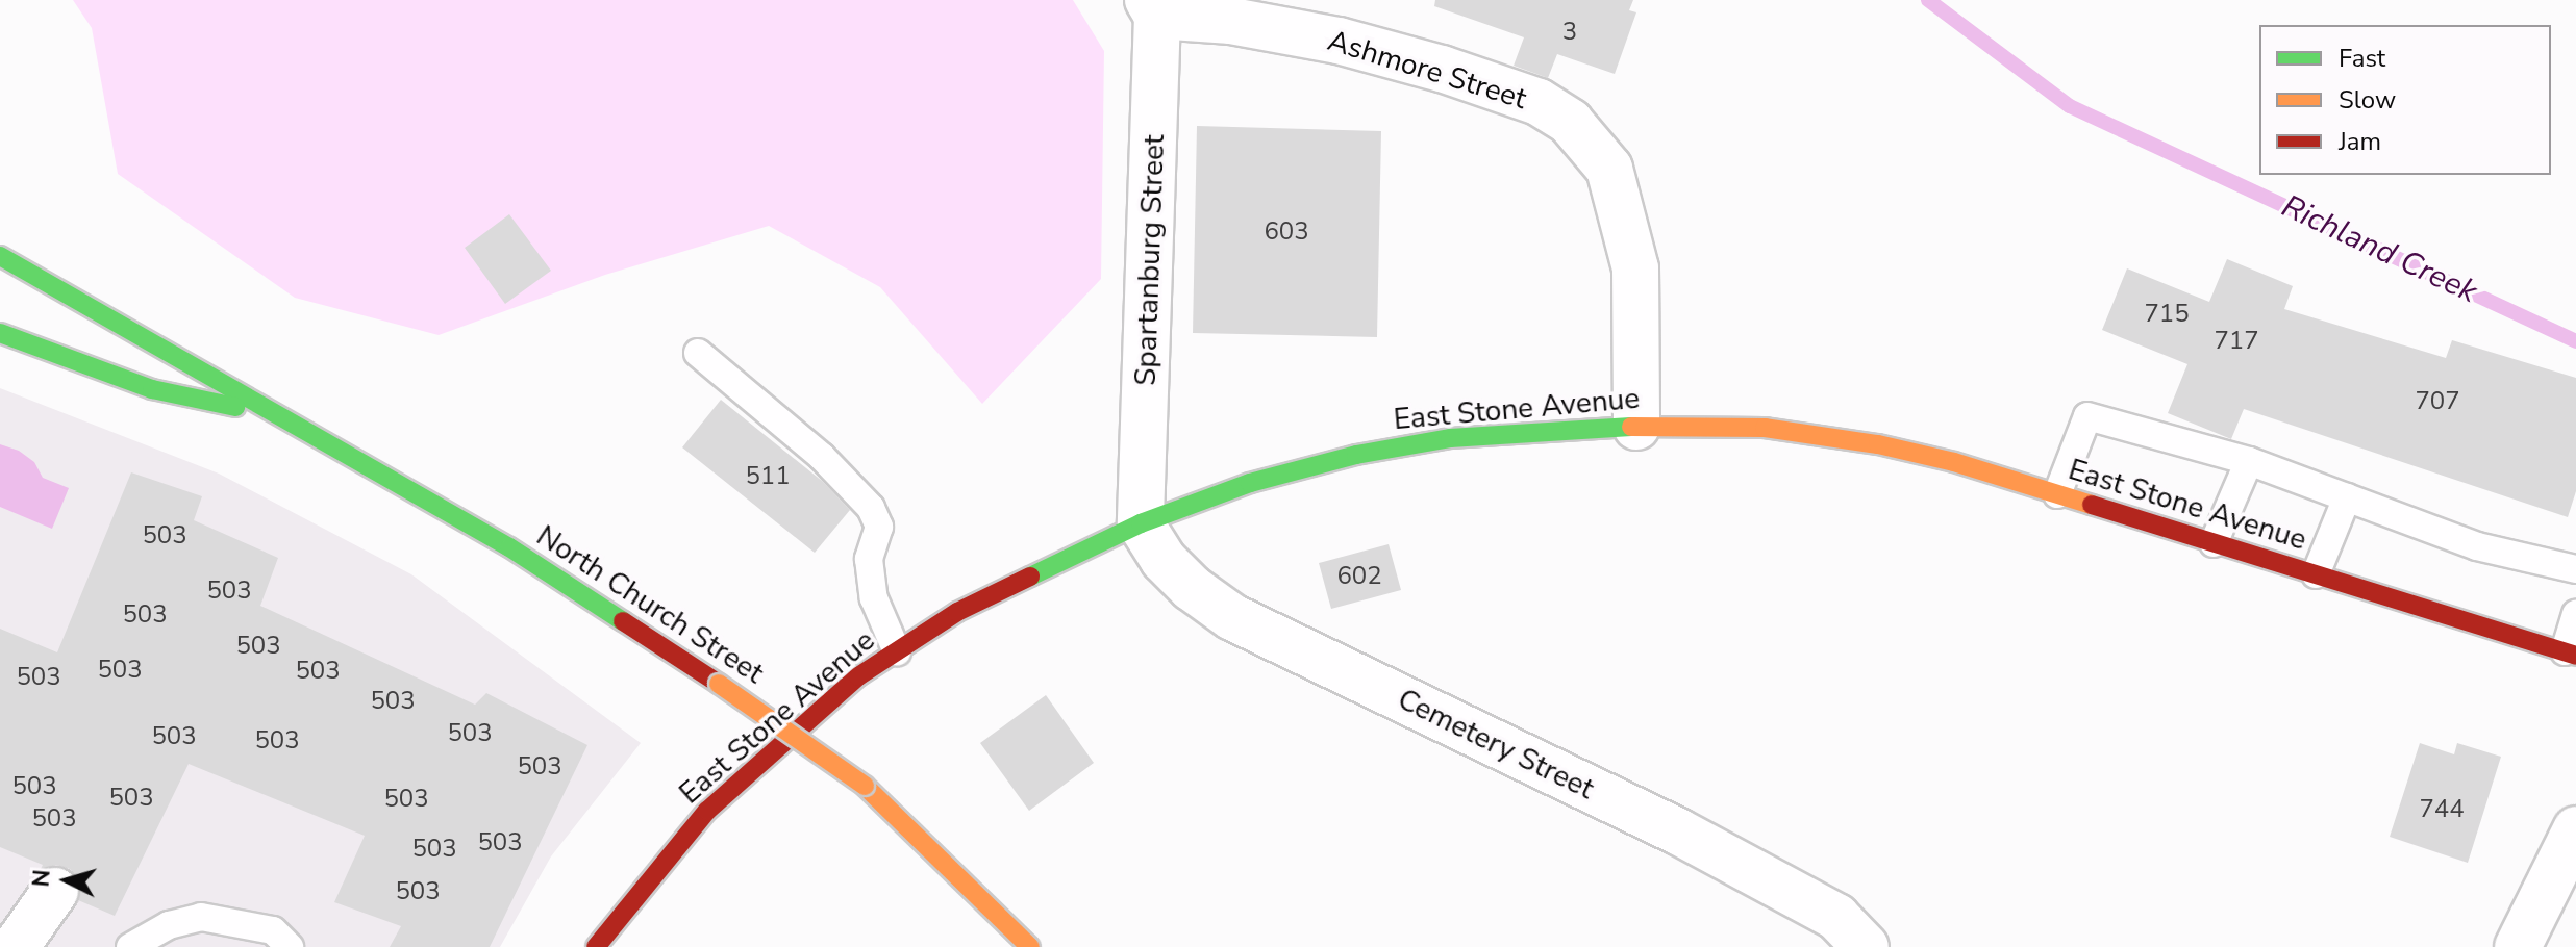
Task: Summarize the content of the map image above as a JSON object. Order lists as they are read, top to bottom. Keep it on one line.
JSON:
{"streets":{"main road":["East Stone Avenue","North Church Street"],"street":["Ashmore Street","Spartanburg Street","Cemetery Street"]},"crossings":[["Ashmore Street","Spartanburg Street"],["Ashmore Street","East Stone Avenue"],["Spartanburg Street","East Stone Avenue"],["Spartanburg Street","Cemetery Street"],["East Stone Avenue","Cemetery Street"]],"water":["Richland Creek"],"house_numbers":["3","603","715","717","707","511","503","602","503","503","503","503","503","503","503","503","503","503","503","503","503","503","744","503","503","503","503"],"legend":["Fast","Slow","Jam"],"north":"left"}
